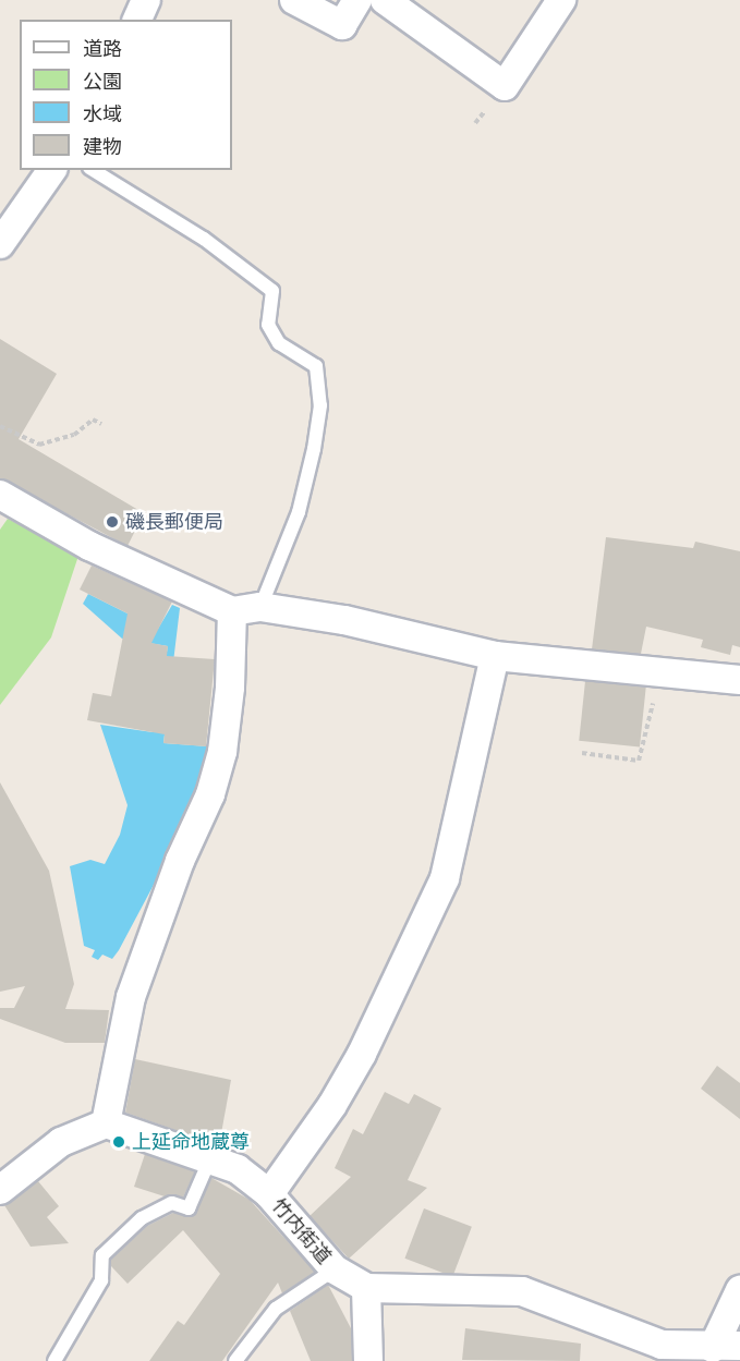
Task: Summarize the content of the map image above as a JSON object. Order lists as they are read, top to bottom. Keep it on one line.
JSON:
{"streets":{"street":["竹内街道"]},"places":["磯長郵便局","上延命地蔵尊"],"legend":["道路","公園","水域","建物"]}
